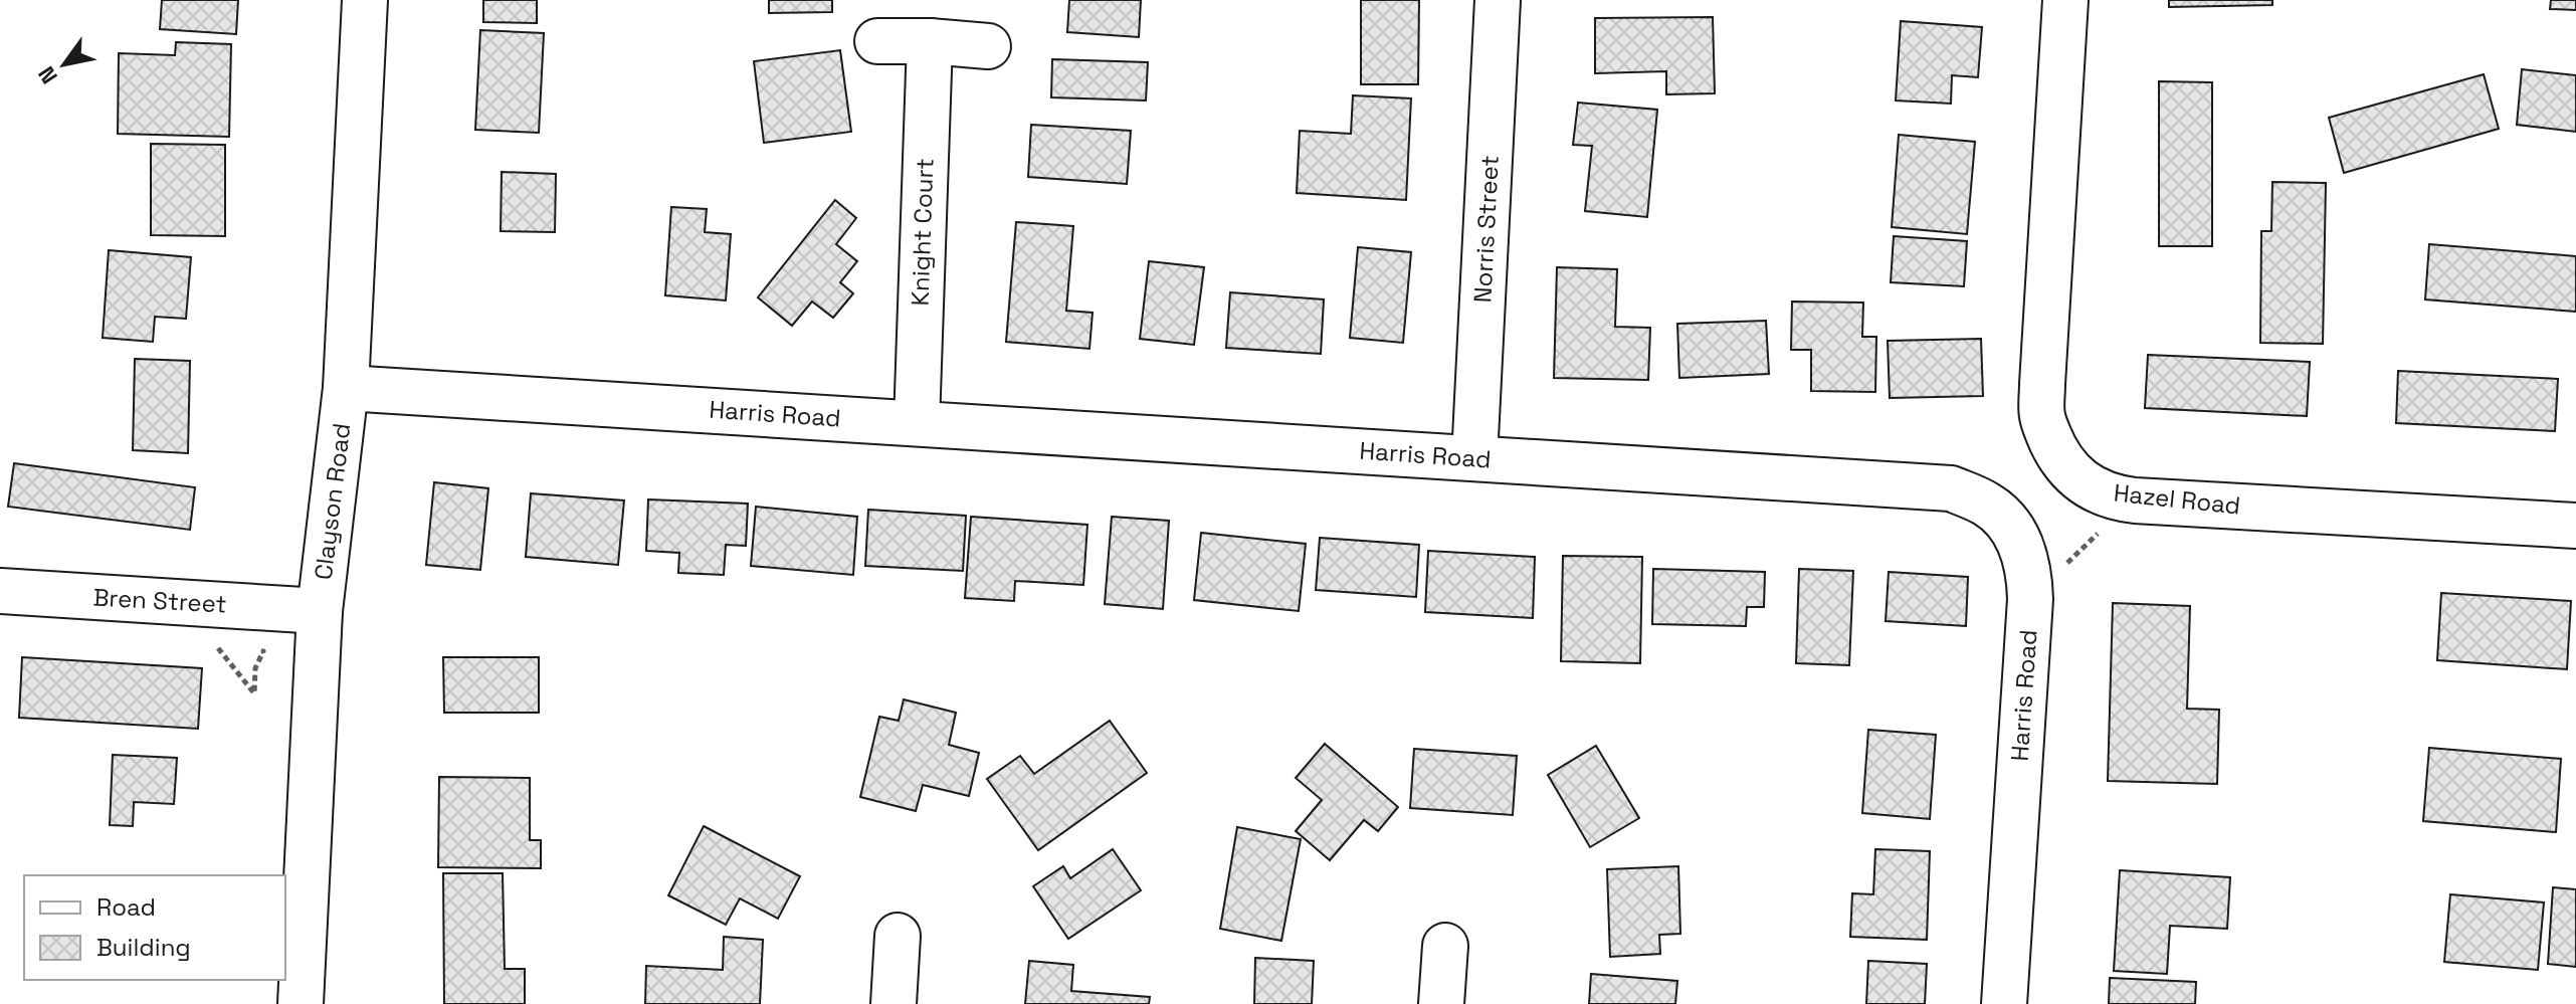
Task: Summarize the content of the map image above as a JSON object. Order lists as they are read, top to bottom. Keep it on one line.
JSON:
{"streets":{"street":["Norris Street","Knight Court","Harris Road","Hazel Road","Clayson Road","Bren Street"]},"crossings":[["Norris Street","Harris Road"],["Knight Court","Harris Road"],["Harris Road","Clayson Road"],["Clayson Road","Bren Street"]],"legend":["Road","Building"],"north":"bottom left"}
